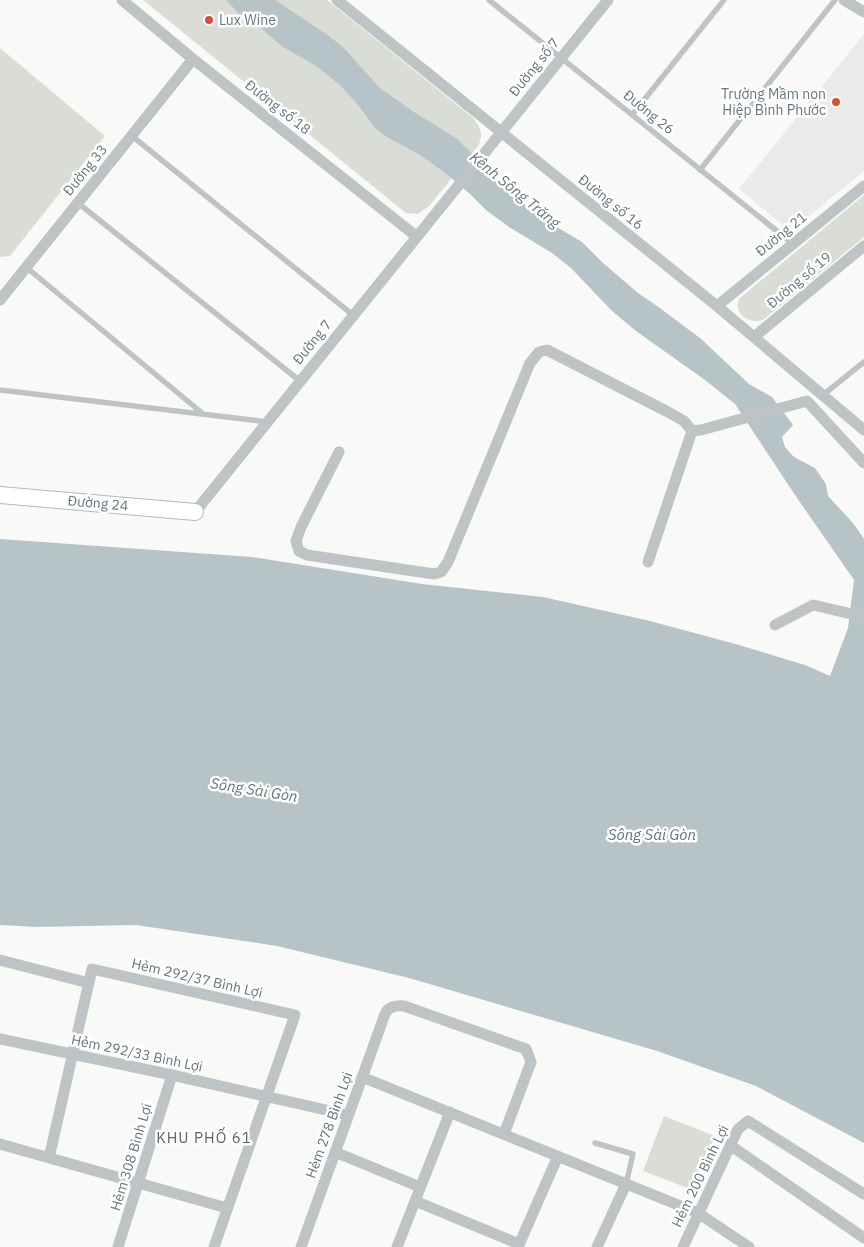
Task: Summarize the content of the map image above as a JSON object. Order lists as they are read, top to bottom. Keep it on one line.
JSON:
{"streets":{"street":["Đường số 7","Đường số 18","Đường 33","Đường số 16","Đường 21","Đường số 19","Đường 7","Đường 24","Hẻm 292/37 Bình Lợi","Hẻm 292/33 Bình Lợi","Hẻm 278 Bình Lợi","Hẻm 308 Bình Lợi","Hẻm 200 Bình Lợi"],"lane":["Đường 26"]},"crossings":[["Đường số 7","Đường 26"],["Đường số 7","Đường số 16"],["Đường số 7","Đường 7"],["Đường số 18","Đường 33"],["Đường số 18","Đường 7"],["Đường 26","Đường 21"],["Đường số 16","Đường 21"],["Đường số 16","Đường số 19"],["Đường 7","Đường 24"],["Hẻm 292/37 Bình Lợi","Hẻm 292/33 Bình Lợi"],["Hẻm 292/33 Bình Lợi","Hẻm 278 Bình Lợi"],["Hẻm 292/33 Bình Lợi","Hẻm 308 Bình Lợi"]],"districts":["KHU PHỐ 61"],"water":["Kênh Sông Trăng","Sông Sài Gòn"],"places":["Lux Wine","Trường Mầm non Hiệp Bình Phước"]}
